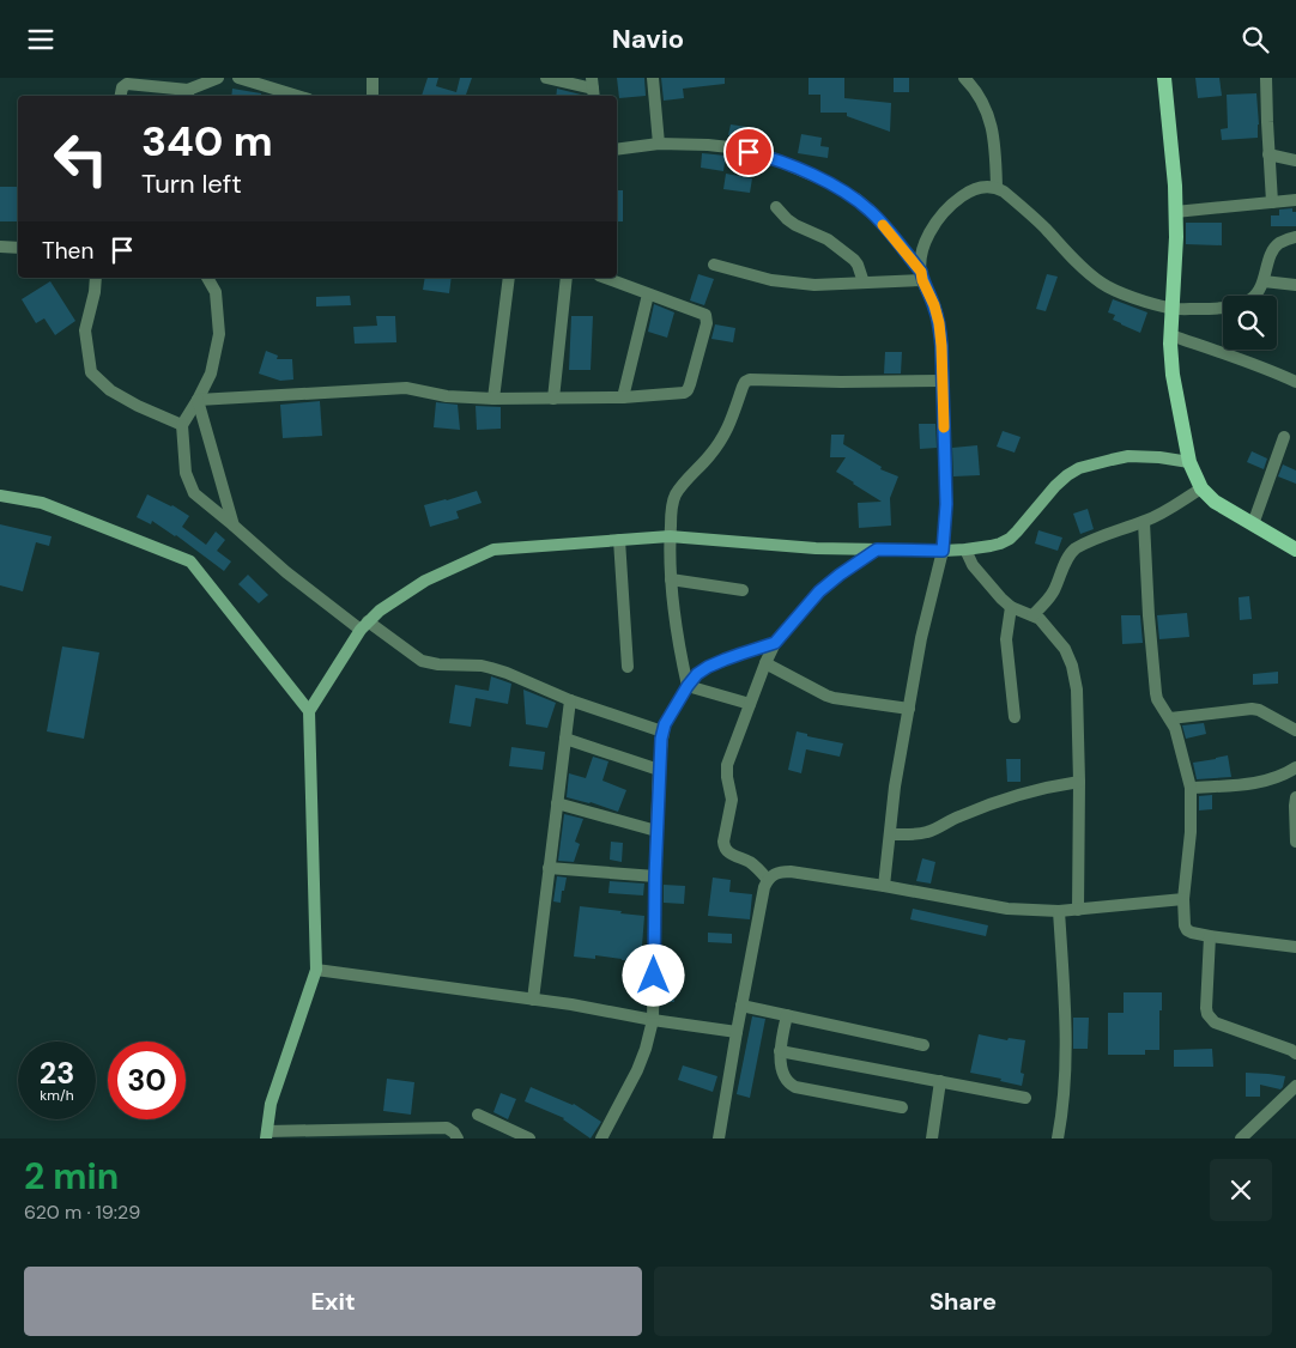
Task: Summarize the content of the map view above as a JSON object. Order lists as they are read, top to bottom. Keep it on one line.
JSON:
{"page":{"header":"Navio","turn":["340 m","Turn left"],"then":"Then","speed":"23 km/h","limit":"30","heading":["2 min","620 m · 19:29"],"buttons":["Exit","Share"]}}
